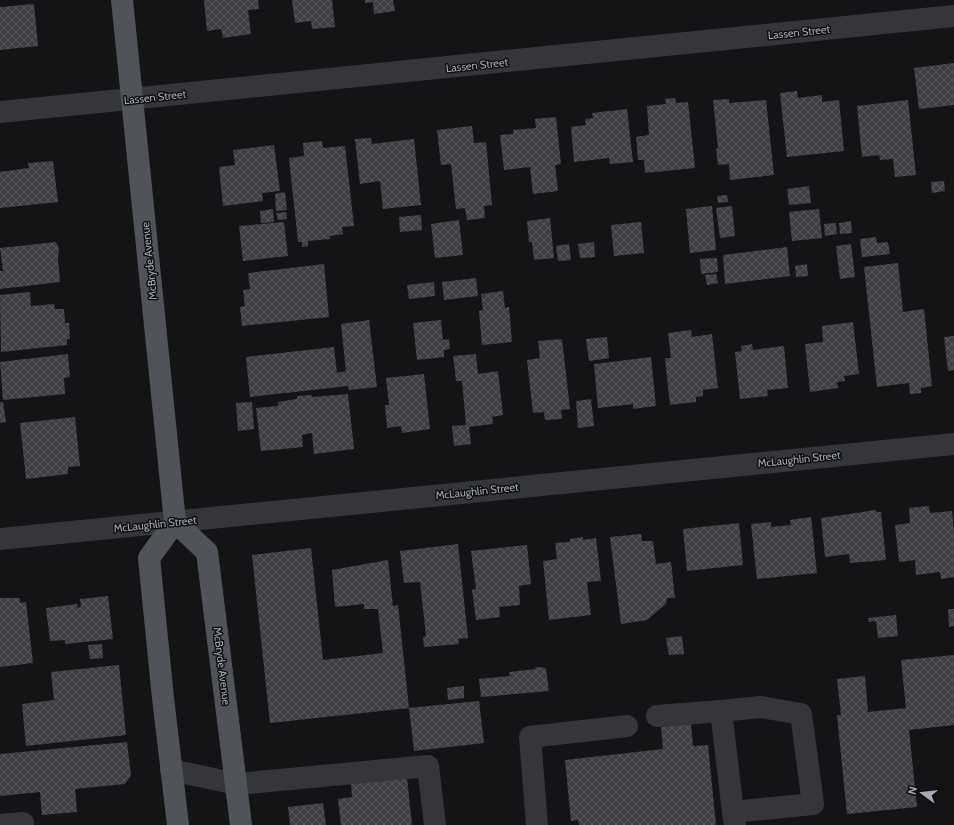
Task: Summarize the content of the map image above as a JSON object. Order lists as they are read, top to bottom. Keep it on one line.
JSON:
{"streets":{"main road":["McBryde Avenue"],"street":["Lassen Street","McLaughlin Street"]},"crossings":[["Lassen Street","McBryde Avenue"],["McBryde Avenue","McLaughlin Street"]],"north":"left"}
